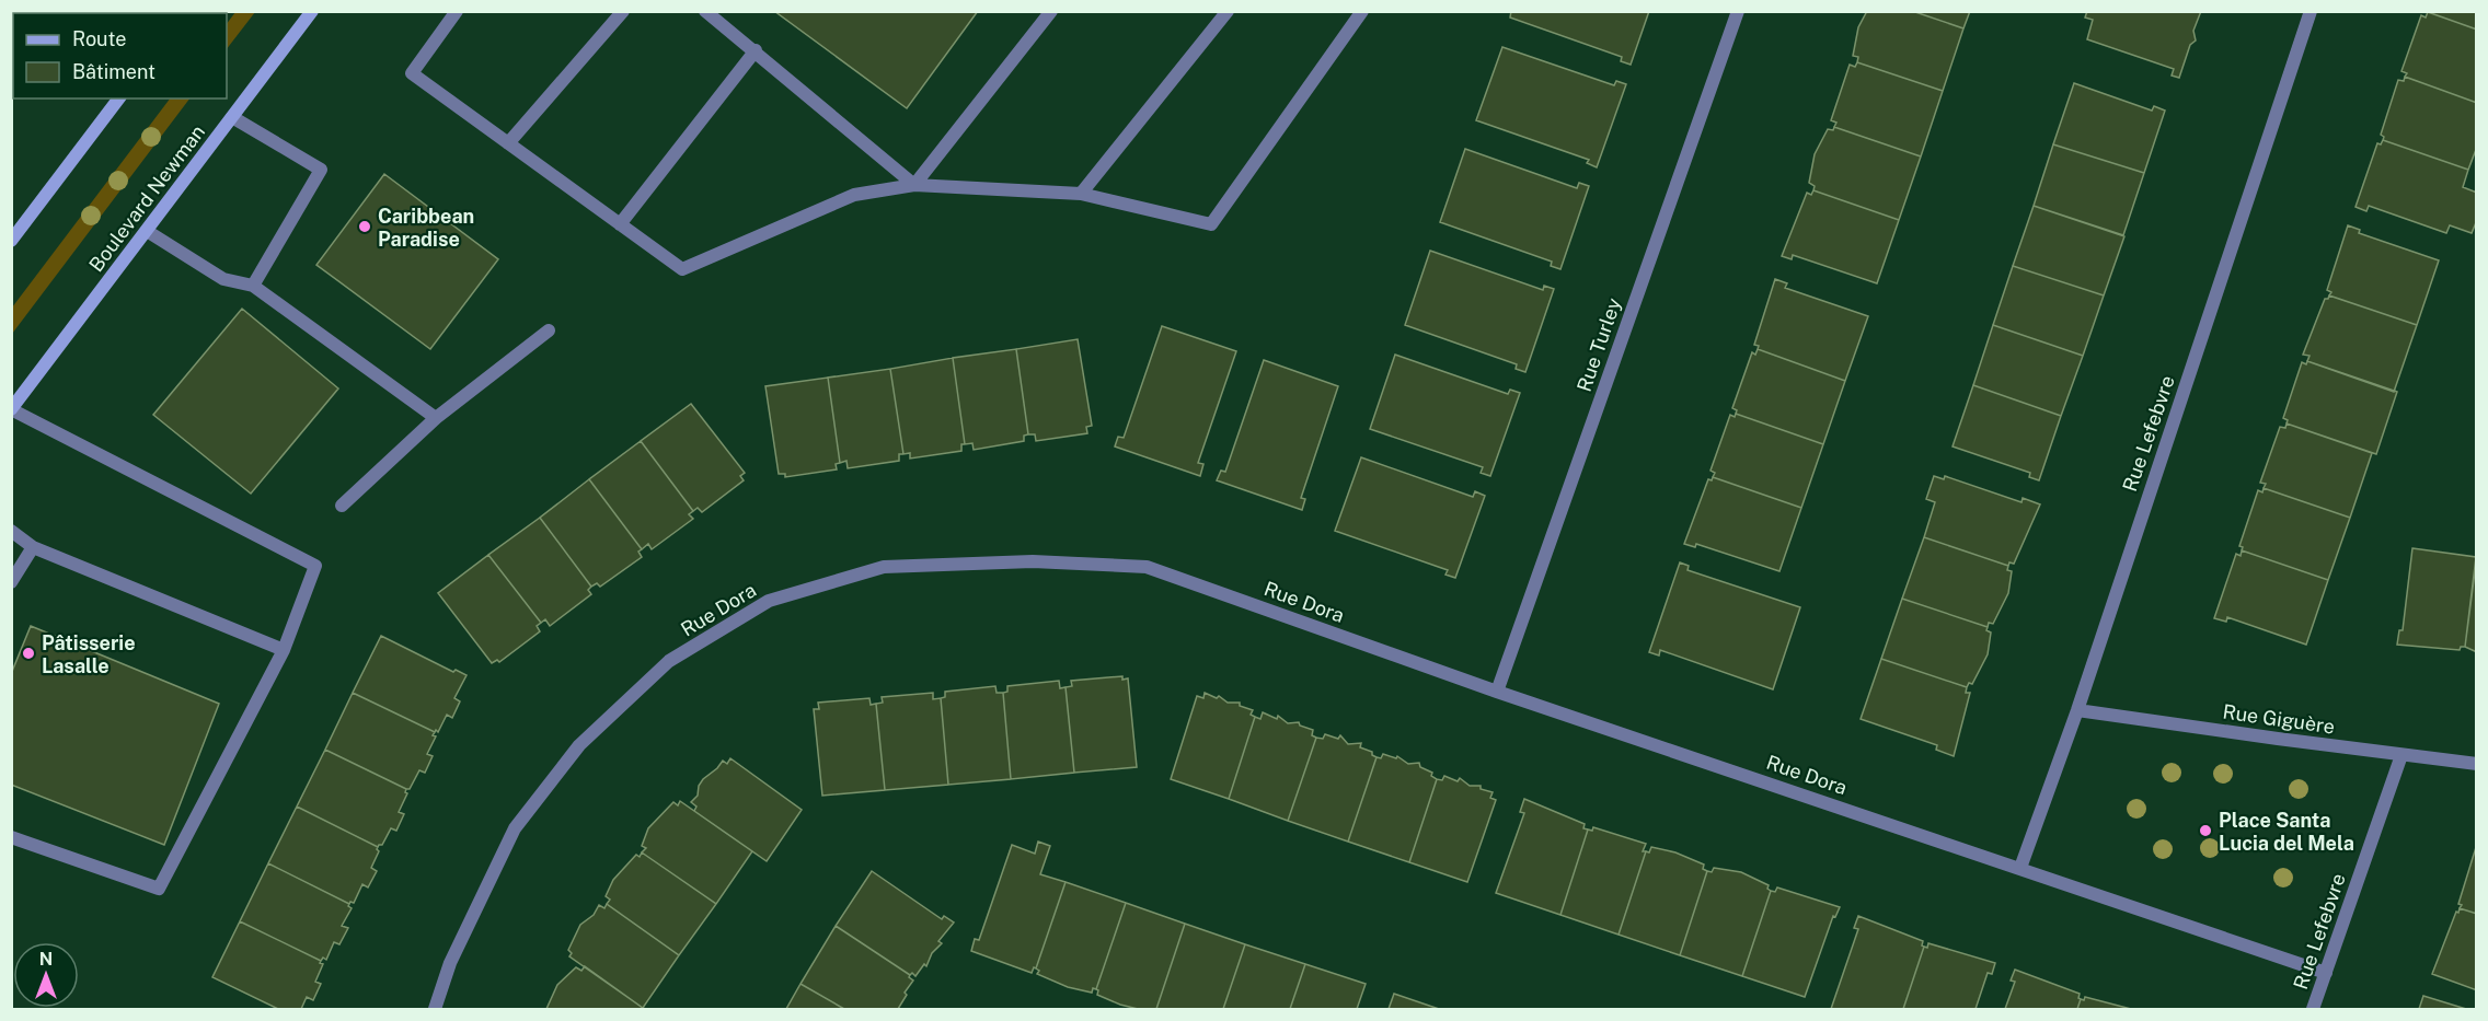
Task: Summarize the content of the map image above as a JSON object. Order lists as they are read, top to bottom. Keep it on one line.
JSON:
{"streets":{"main road":["Boulevard Newman"],"street":["Rue Turley","Rue Lefebvre","Rue Dora","Rue Giguère"]},"crossings":[["Rue Turley","Rue Dora"],["Rue Lefebvre","Rue Dora"],["Rue Lefebvre","Rue Giguère"]],"places":["Caribbean Paradise","Pâtisserie Lasalle","Place Santa Lucia del Mela"],"legend":["Route","Bâtiment"],"north":"top"}
